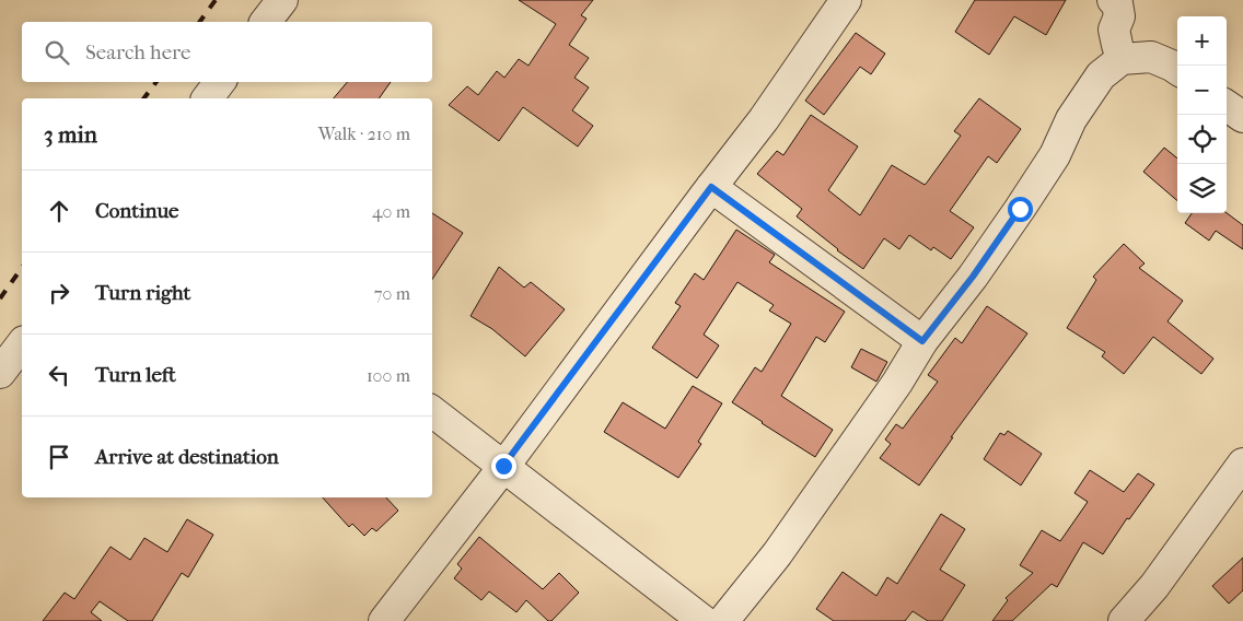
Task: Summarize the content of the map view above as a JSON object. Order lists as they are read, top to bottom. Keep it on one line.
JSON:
{"page":{"map_buttons":["+","−"],"search":"Search here","heading":["3 min","Walk · 210 m"],"list":[["Continue","40 m"],["Turn right","70 m"],["Turn left","100 m"],"Arrive at destination"]}}
